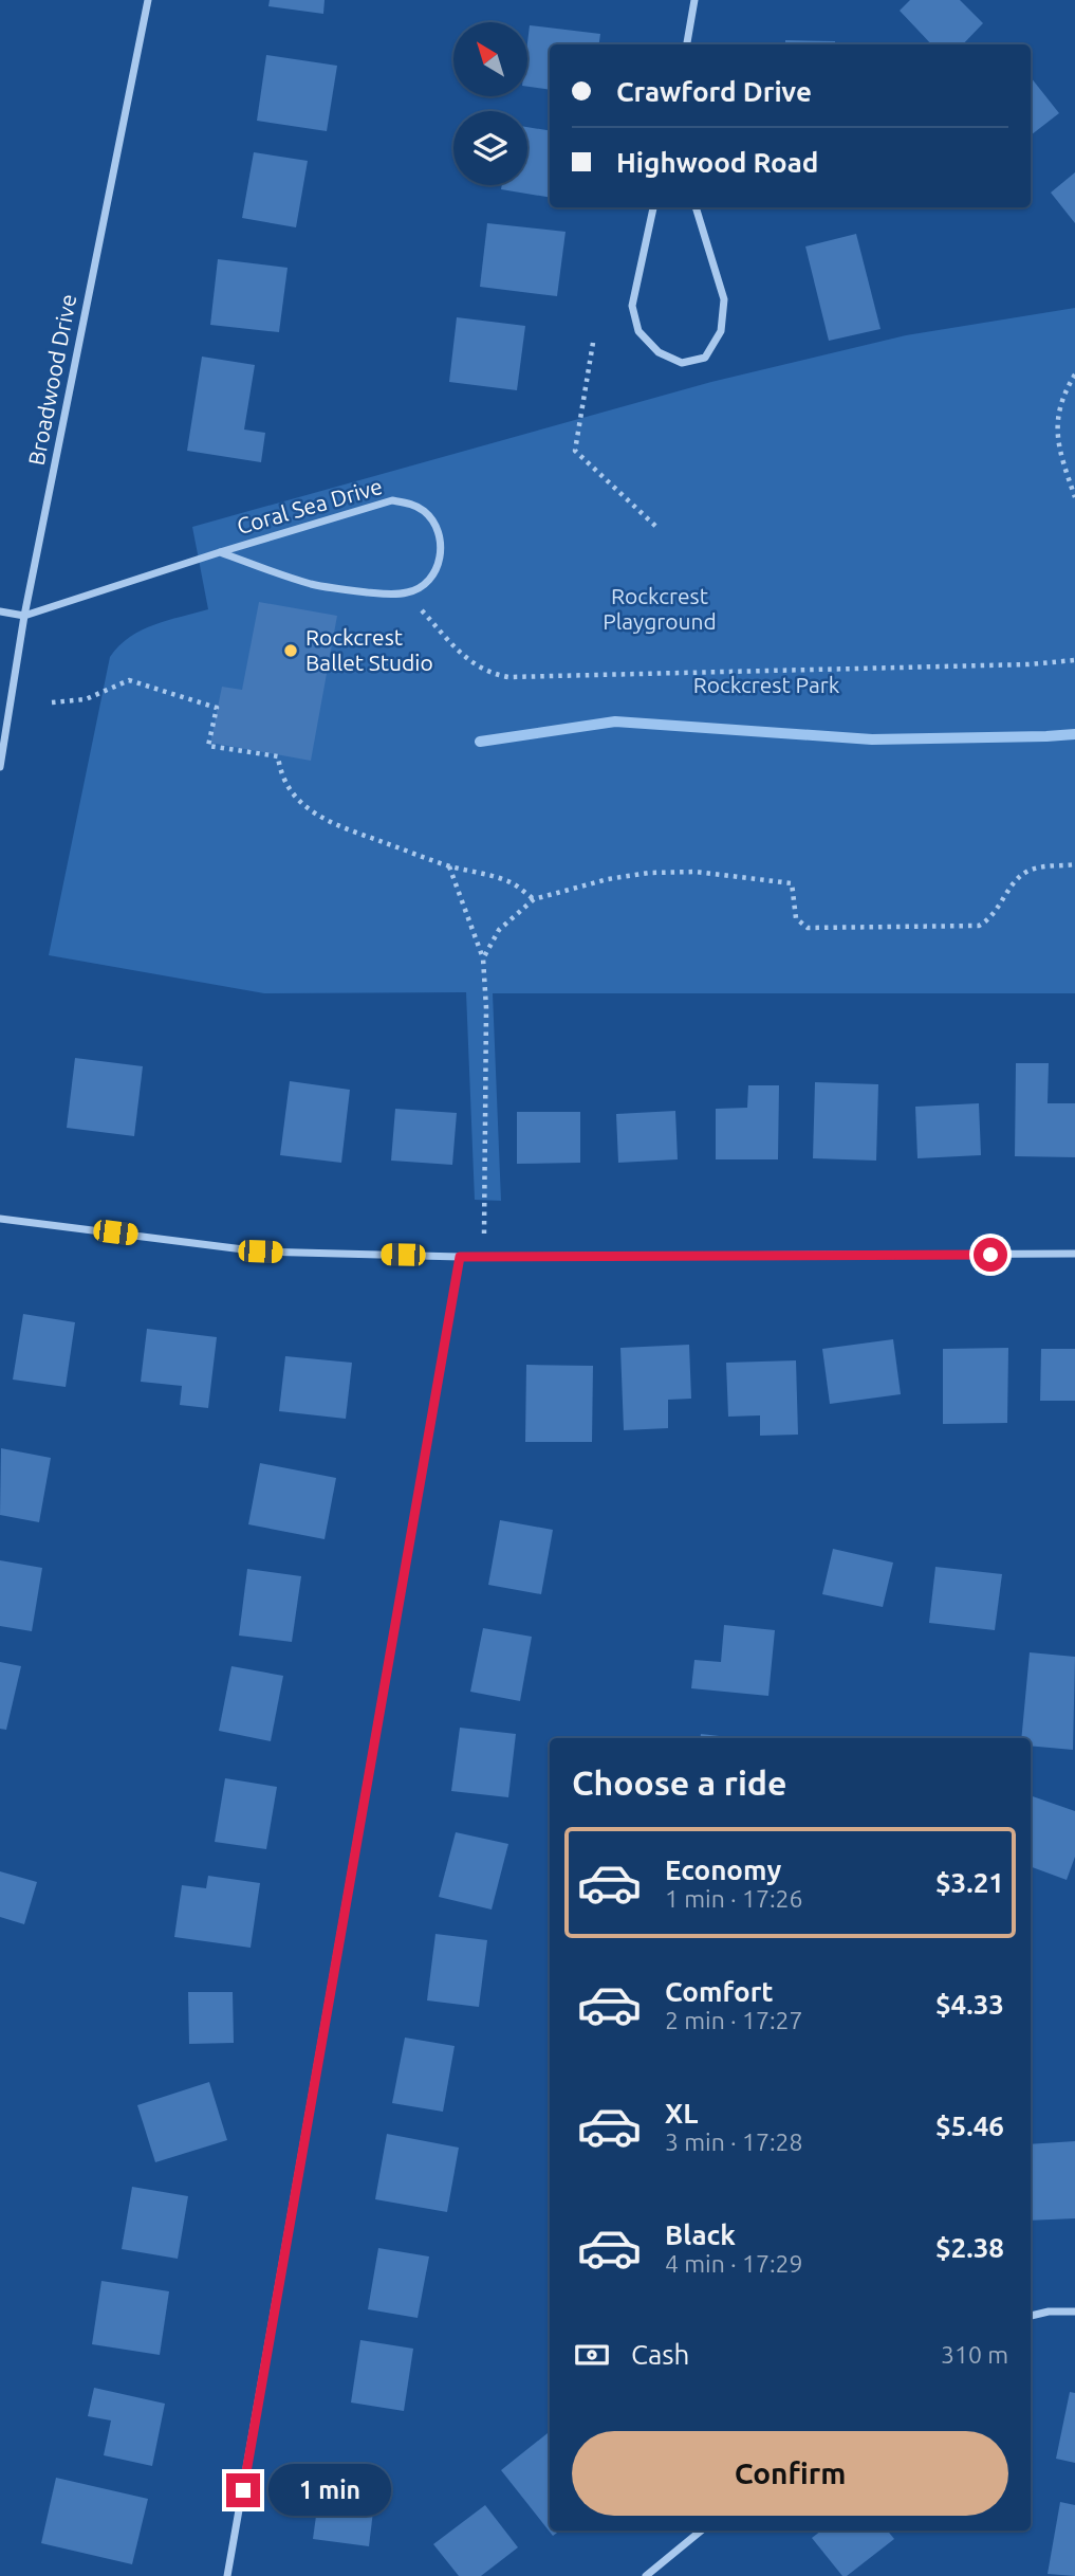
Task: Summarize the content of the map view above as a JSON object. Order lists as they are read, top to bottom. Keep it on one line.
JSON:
{"streets":{"street":["Broadwood Drive","Coral Sea Drive"]},"crossings":[["Broadwood Drive","Coral Sea Drive"]],"parks":["Rockcrest Playground","Rockcrest Park"],"places":["Rockcrest Ballet Studio"],"north":"top left","page":{"banner":["Crawford Drive","Highwood Road"],"heading":"Choose a ride","list":[{"name":"Economy","note":"1 min · 17:26","value":"$3.21"},{"name":"Comfort","note":"2 min · 17:27","value":"$4.33"},{"name":"XL","note":"3 min · 17:28","value":"$5.46"},{"name":"Black","note":"4 min · 17:29","value":"$2.38"}],"pay":["Cash","310 m"],"buttons":"Confirm","bubble":"1 min"}}
